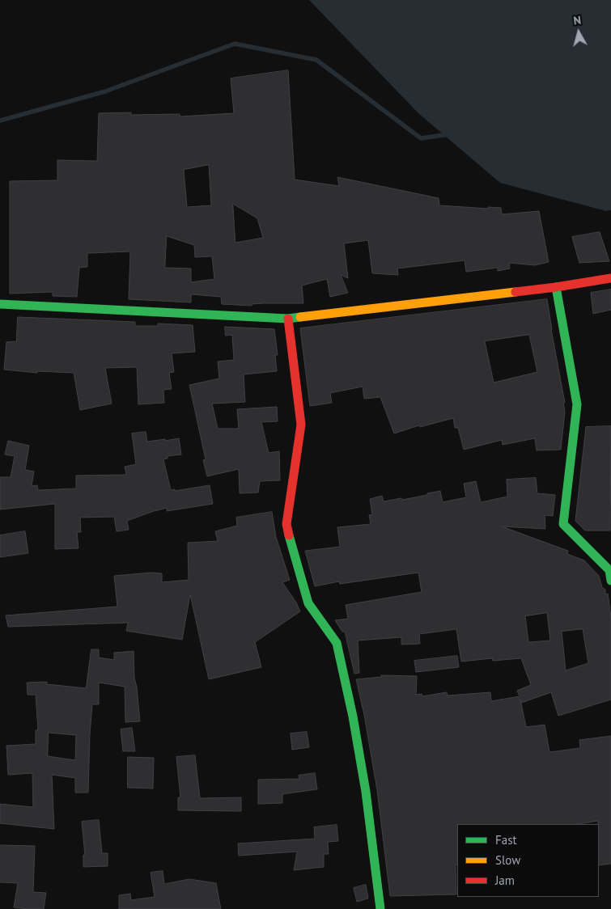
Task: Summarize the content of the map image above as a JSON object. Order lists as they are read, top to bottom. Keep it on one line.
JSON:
{"legend":["Fast","Slow","Jam"],"north":"top"}
